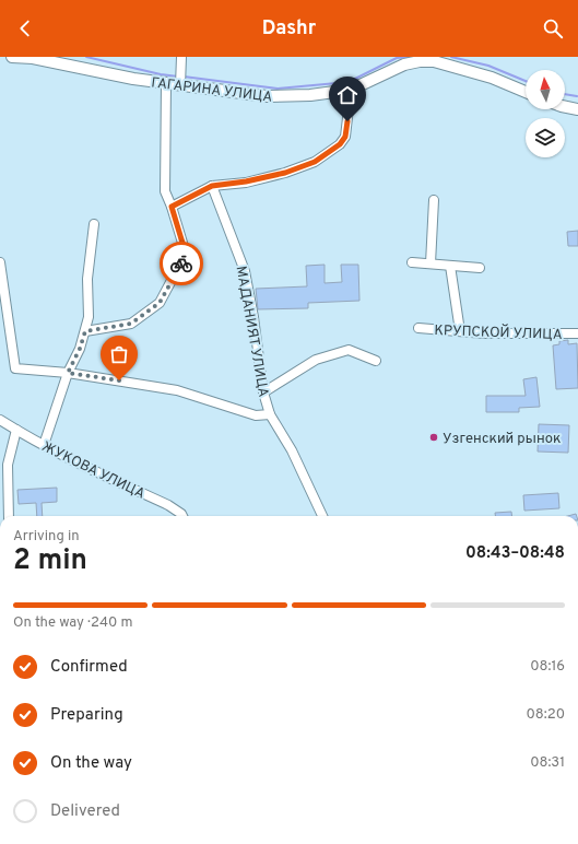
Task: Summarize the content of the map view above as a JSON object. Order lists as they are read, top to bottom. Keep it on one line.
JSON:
{"streets":{"street":["ГАГАРИНА УЛИЦА","МАДАНИЯТ УЛИЦА","КРУПСКОЙ УЛИЦА","ЖУКОВА УЛИЦА"]},"places":["Узгенский рынок"],"north":"top","page":{"header":"Dashr","heading":["2 min","Arriving in","08:43–08:48"],"bar":"On the way · 240 m","list":[["Confirmed","08:16"],["Preparing","08:20"],["On the way","08:31"],"Delivered"]}}
